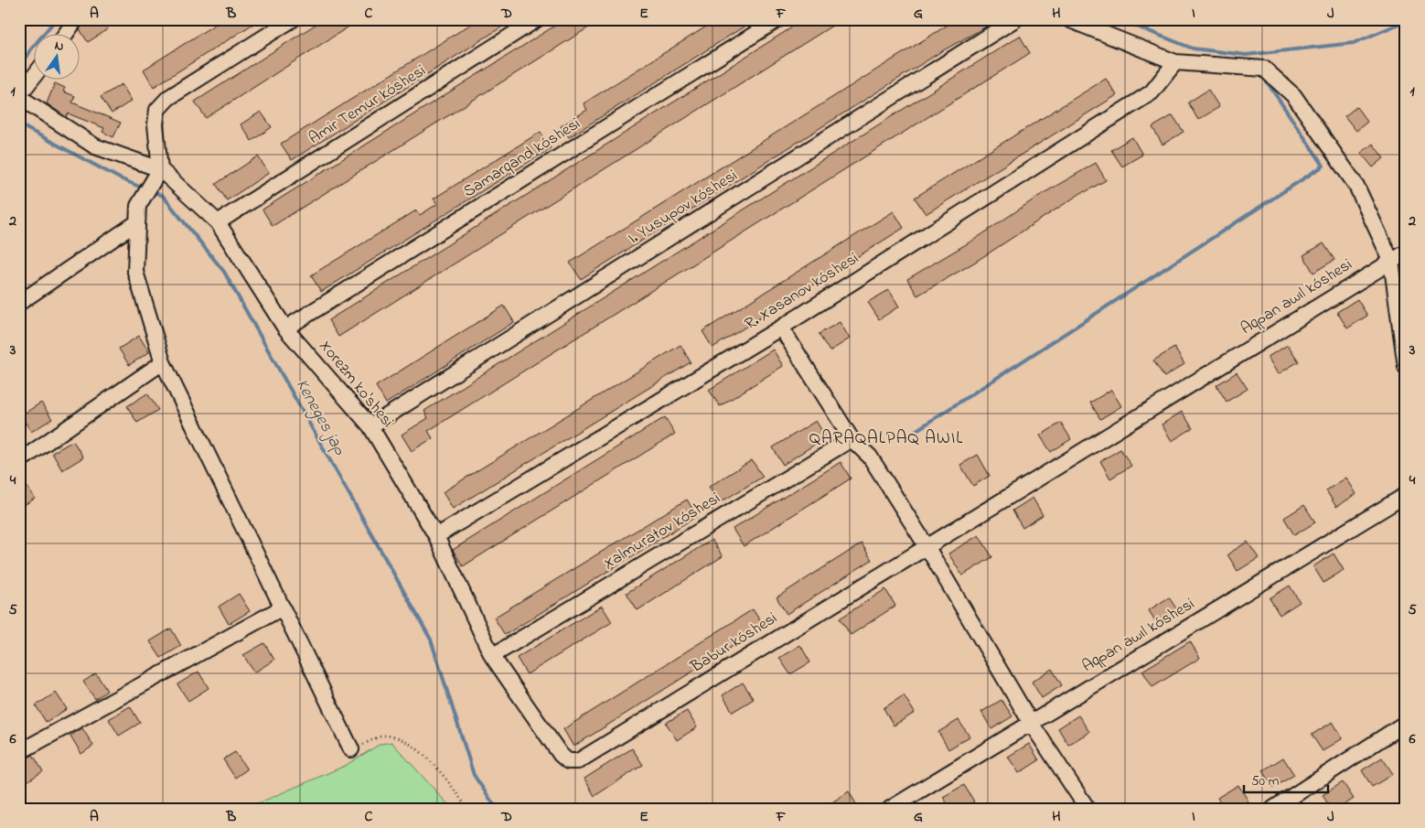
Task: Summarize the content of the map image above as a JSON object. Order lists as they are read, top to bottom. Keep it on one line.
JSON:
{"streets":{"street":["Amir Temur kóshesi","Samarqand kóshesi","I. Yusupov kóshesi","R. Xasanov kóshesi","Aqpan awıl kóshesi","Xorezm ko'shesi","Xalmuratov kóshesi","Babur kóshesi"]},"crossings":[["Amir Temur kóshesi","Xorezm ko'shesi"],["Samarqand kóshesi","Xorezm ko'shesi"],["I. Yusupov kóshesi","Xorezm ko'shesi"],["R. Xasanov kóshesi","Xorezm ko'shesi"],["Aqpan awıl kóshesi","Babur kóshesi"],["Xorezm ko'shesi","Xalmuratov kóshesi"],["Xorezm ko'shesi","Babur kóshesi"]],"districts":["QARAQALPAQ AWIL"],"water":["Keneges jap"],"scale_bar":"50 m","north":"top","grid":{"columns":["A","B","C","D","E","F","G","H","I","J"],"rows":["1","2","3","4","5","6"]}}
